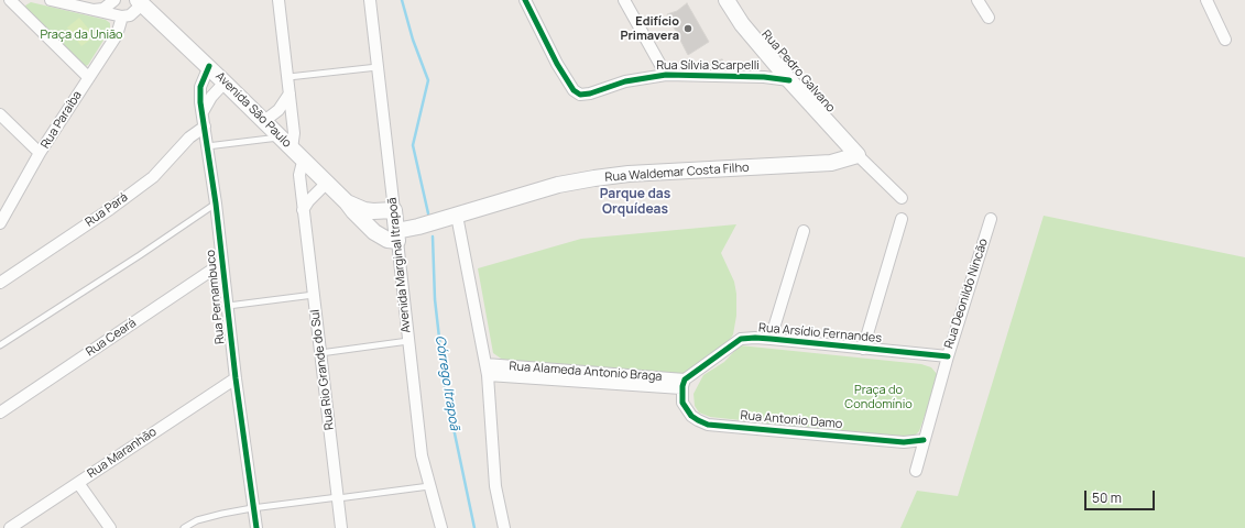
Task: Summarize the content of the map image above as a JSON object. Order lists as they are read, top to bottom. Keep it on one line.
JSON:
{"streets":{"main road":["Rua Pedro Galvano","Avenida São Paulo","Rua Waldemar Costa Filho","Avenida Marginal Itrapoã"],"street":["Rua Sílvia Scarpelli","Rua Paraíba","Rua Pará","Rua Deonildo Nincão","Rua Pernambuco","Rua Arsídio Fernandes","Rua Ceará","Rua Rio Grande do Sul","Rua Alameda Antonio Braga","Rua Antonio Damo","Rua Maranhão"]},"crossings":[["Rua Sílvia Scarpelli","Rua Pedro Galvano"],["Rua Pedro Galvano","Rua Waldemar Costa Filho"],["Avenida São Paulo","Rua Waldemar Costa Filho"],["Avenida São Paulo","Avenida Marginal Itrapoã"],["Avenida São Paulo","Rua Pernambuco"],["Avenida São Paulo","Rua Rio Grande do Sul"],["Rua Waldemar Costa Filho","Avenida Marginal Itrapoã"],["Rua Pará","Rua Pernambuco"],["Rua Deonildo Nincão","Rua Arsídio Fernandes"],["Rua Deonildo Nincão","Rua Antonio Damo"],["Rua Pernambuco","Rua Ceará"],["Rua Pernambuco","Rua Maranhão"],["Rua Arsídio Fernandes","Rua Alameda Antonio Braga"],["Rua Arsídio Fernandes","Rua Antonio Damo"],["Rua Alameda Antonio Braga","Rua Antonio Damo"]],"districts":["Parque das Orquídeas"],"water":["Córrego Itrapoã"],"parks":["Praça da União","Praça do Condomínio"],"places":["Edifício Primavera"],"scale_bar":"50 m"}
